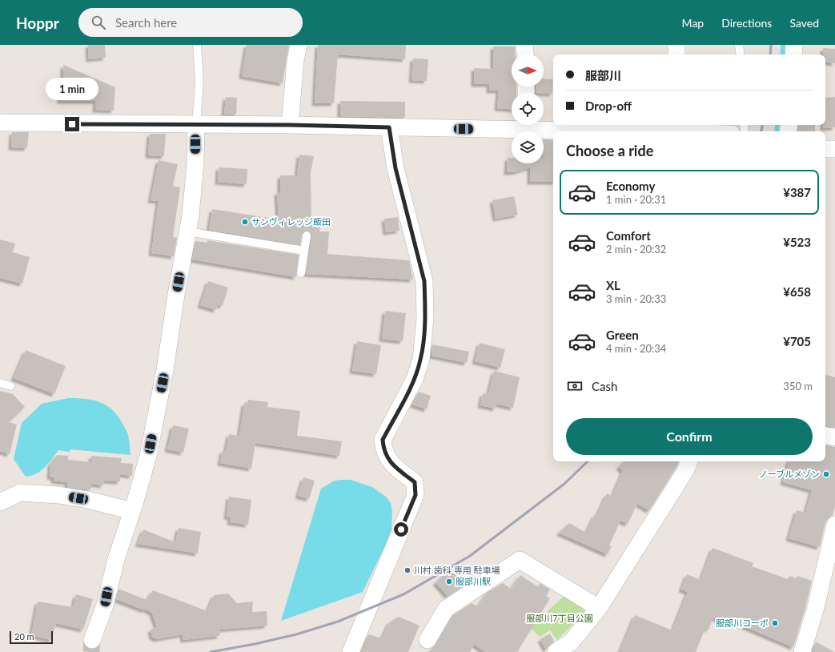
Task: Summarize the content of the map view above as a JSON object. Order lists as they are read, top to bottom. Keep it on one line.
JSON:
{"parks":["服部川7丁目公園"],"places":["サンヴィレッジ飯田","ノーブルメゾン","川村 歯科 専用 駐車場","服部川駅","服部川コーポ"],"scale_bar":"20 m","north":"right","page":{"header":"Hoppr","search":"Search here","nav":["Map","Directions","Saved"],"banner":["服部川","Drop-off"],"bubble":"1 min","heading":"Choose a ride","list":[{"name":"Economy","note":"1 min · 20:31","value":"¥387"},{"name":"Comfort","note":"2 min · 20:32","value":"¥523"},{"name":"XL","note":"3 min · 20:33","value":"¥658"},{"name":"Green","note":"4 min · 20:34","value":"¥705"}],"pay":["Cash","350 m"],"buttons":"Confirm","scale":"20 m"}}
